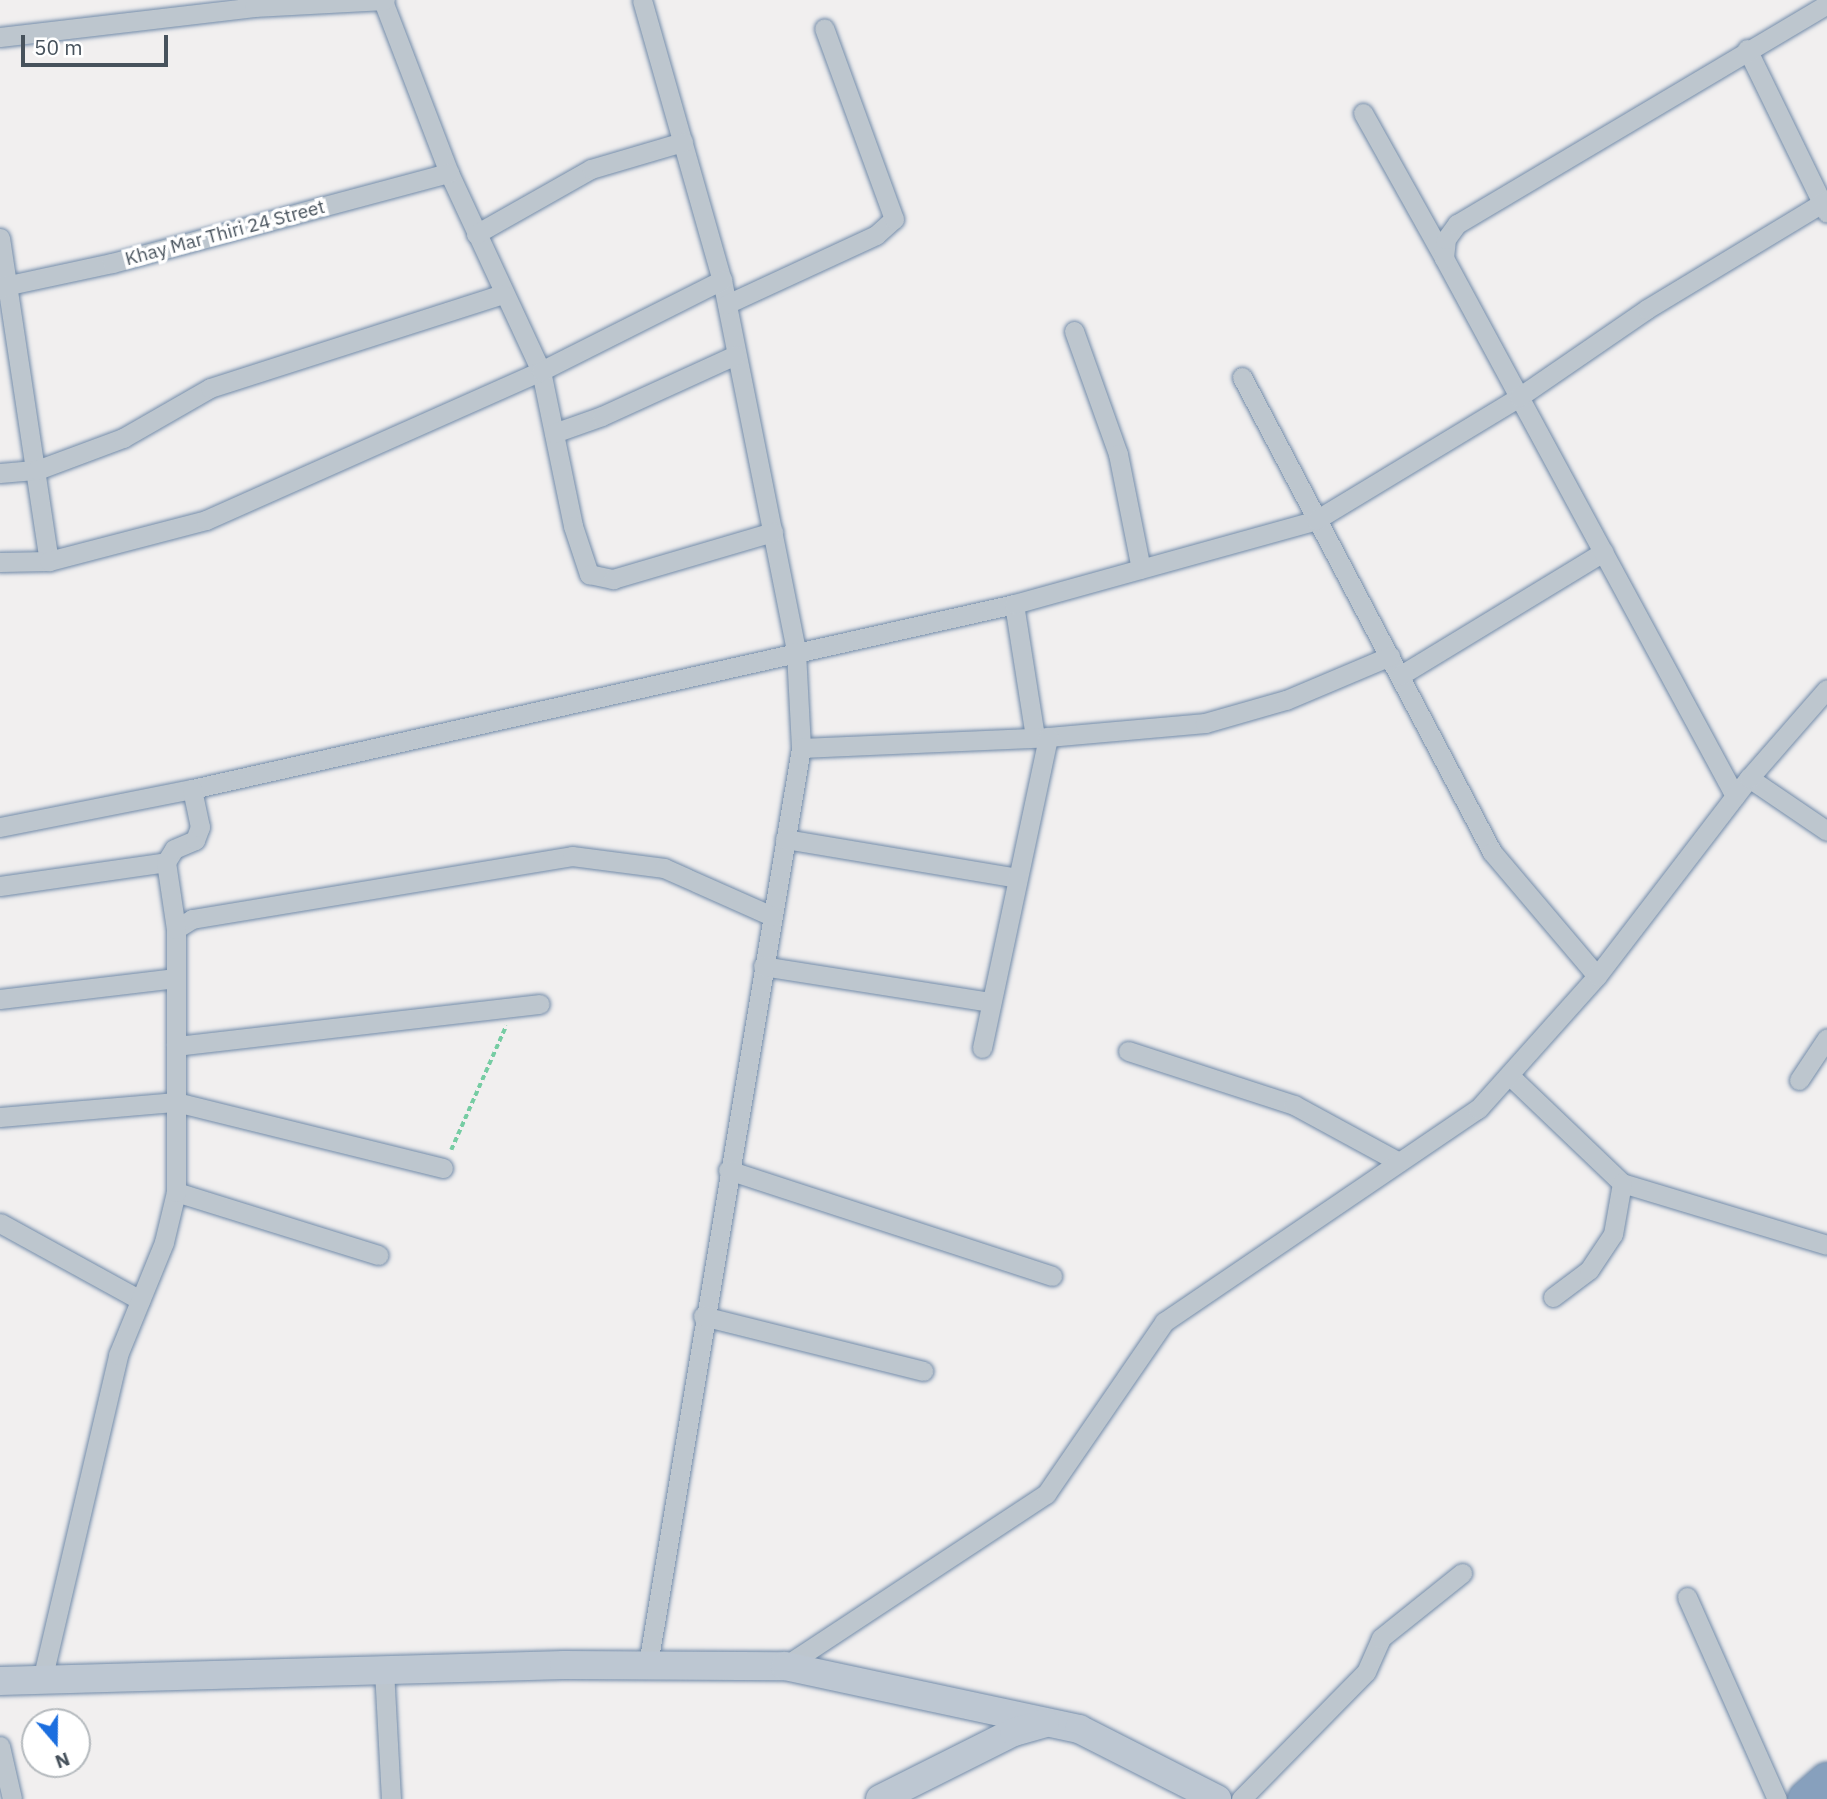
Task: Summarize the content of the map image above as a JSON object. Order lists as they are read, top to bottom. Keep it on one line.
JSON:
{"streets":{"street":["Khay Mar Thiri 24 Street"]},"scale_bar":"50 m","north":"bottom"}
